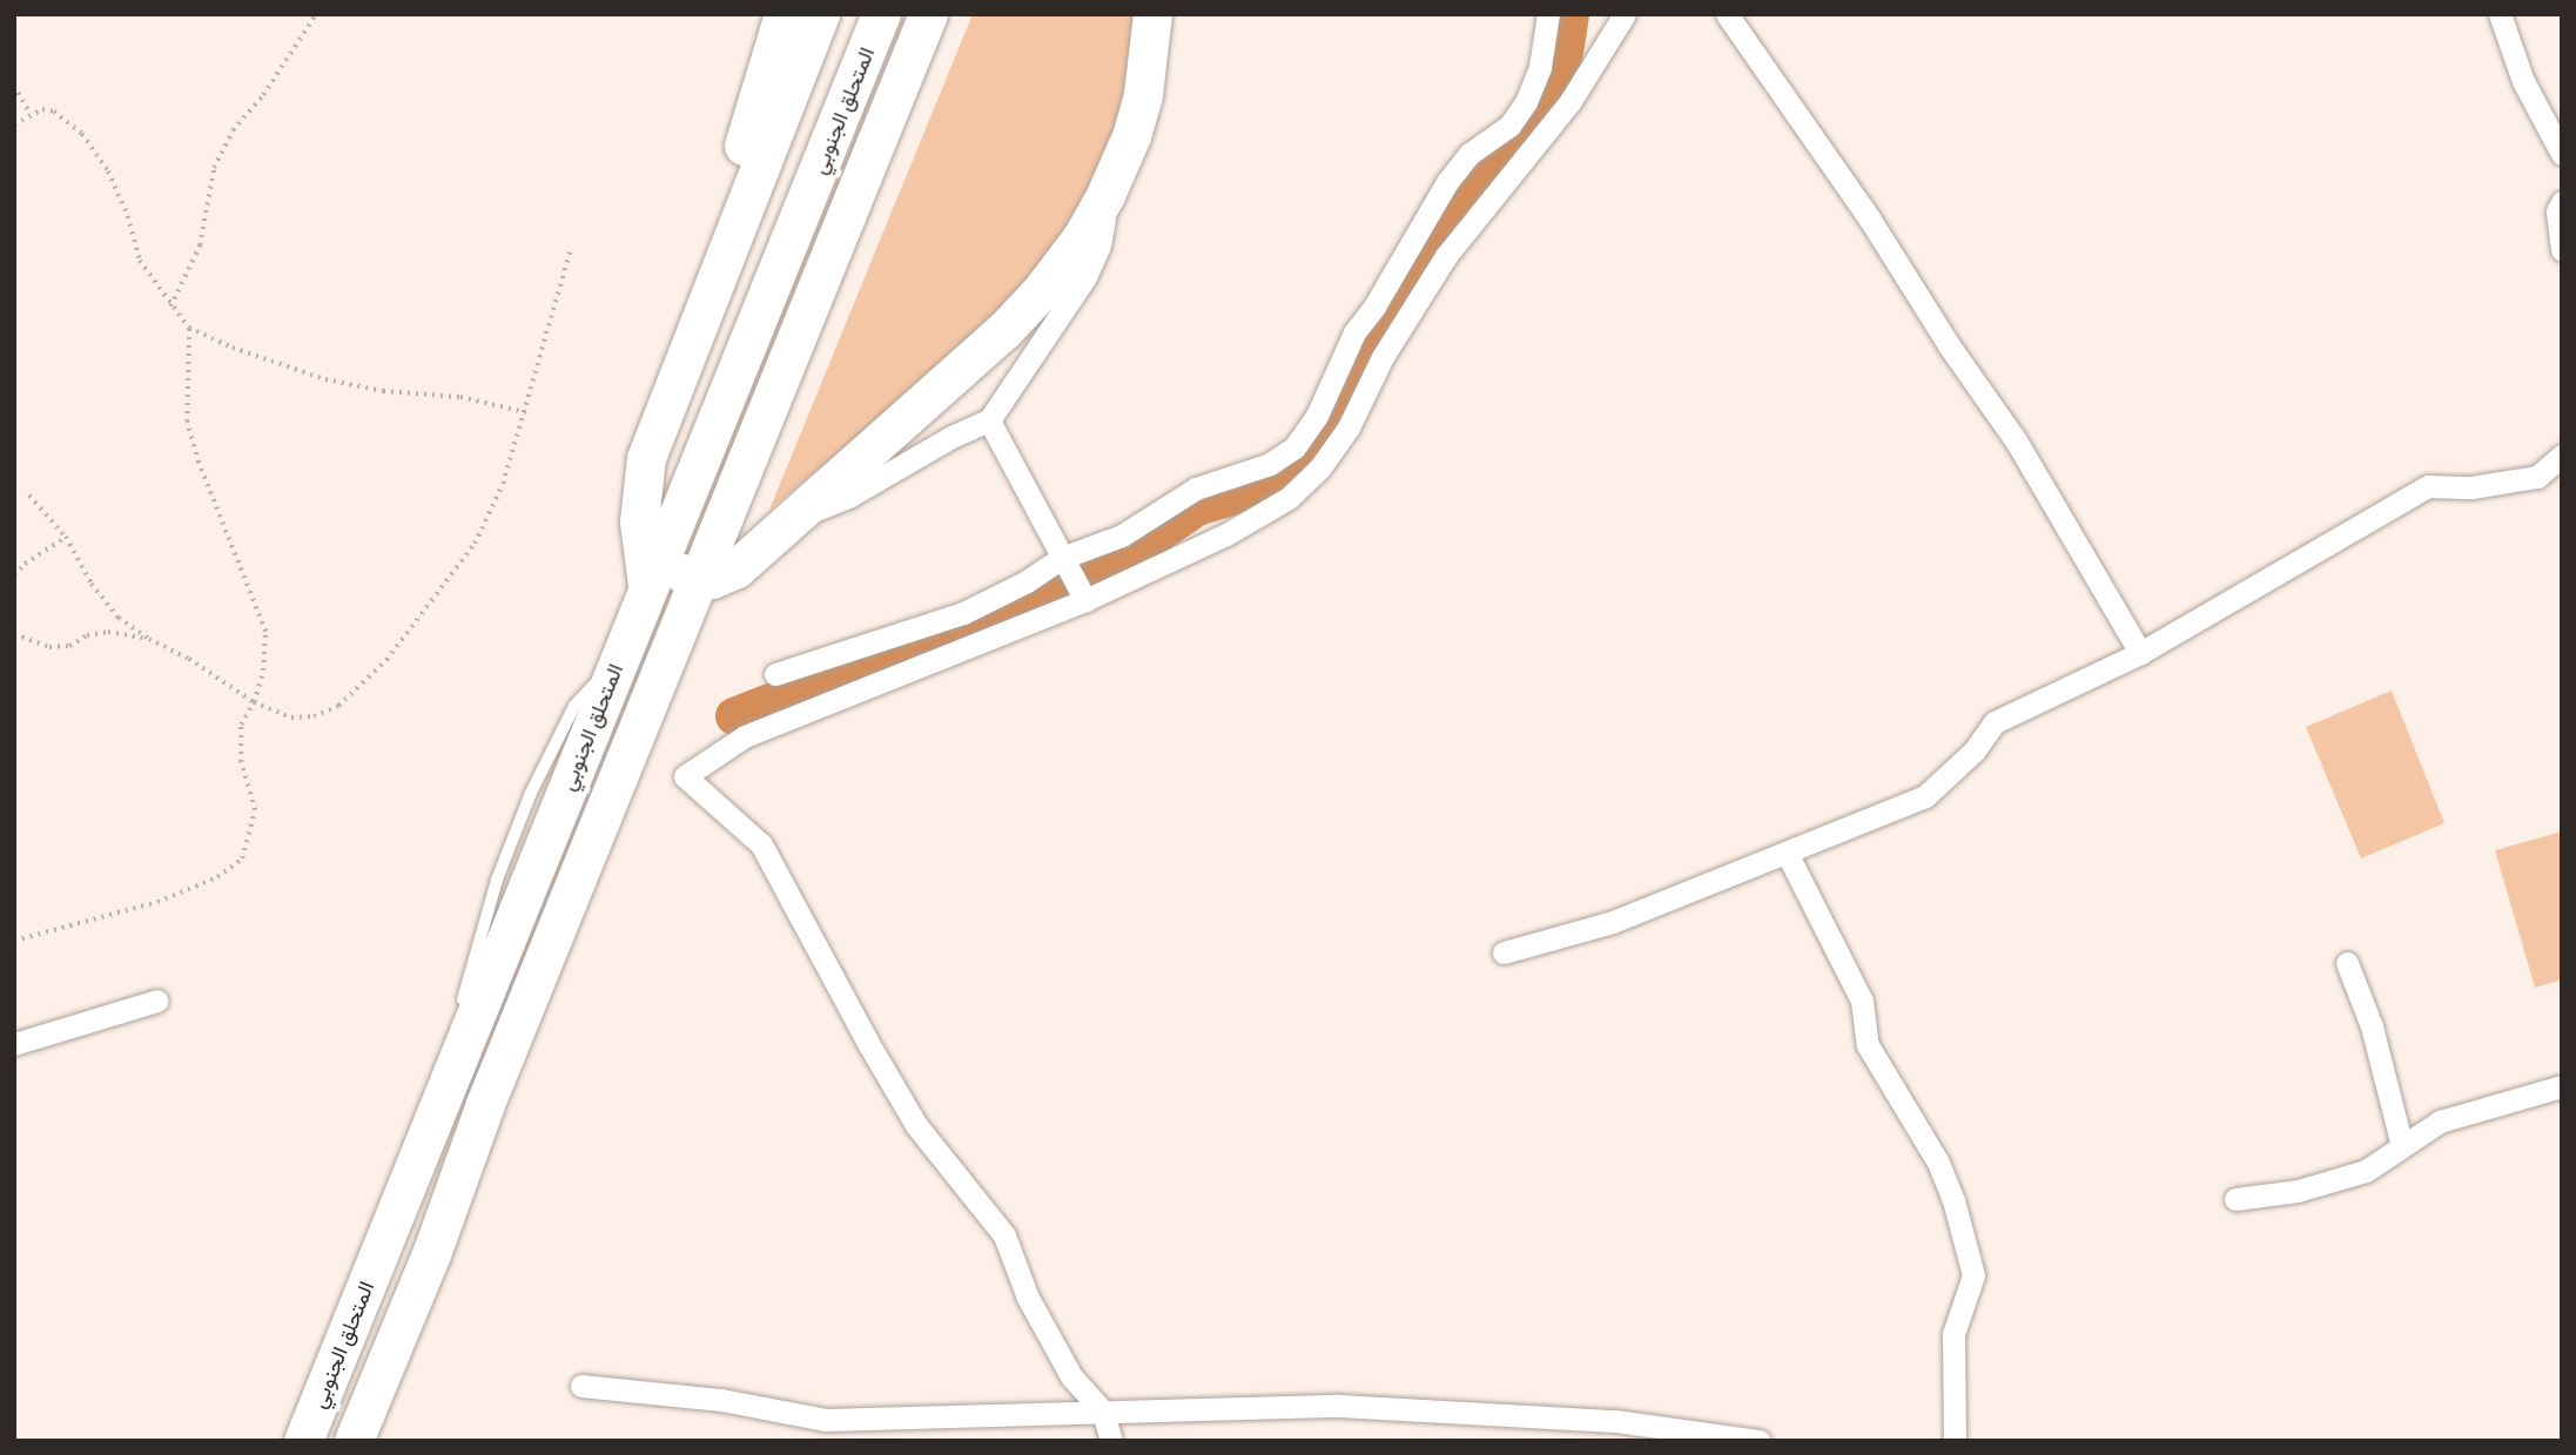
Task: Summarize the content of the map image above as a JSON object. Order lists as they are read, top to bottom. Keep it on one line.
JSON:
{"streets":{"highway":["المتحلق الجنوبي"]}}
